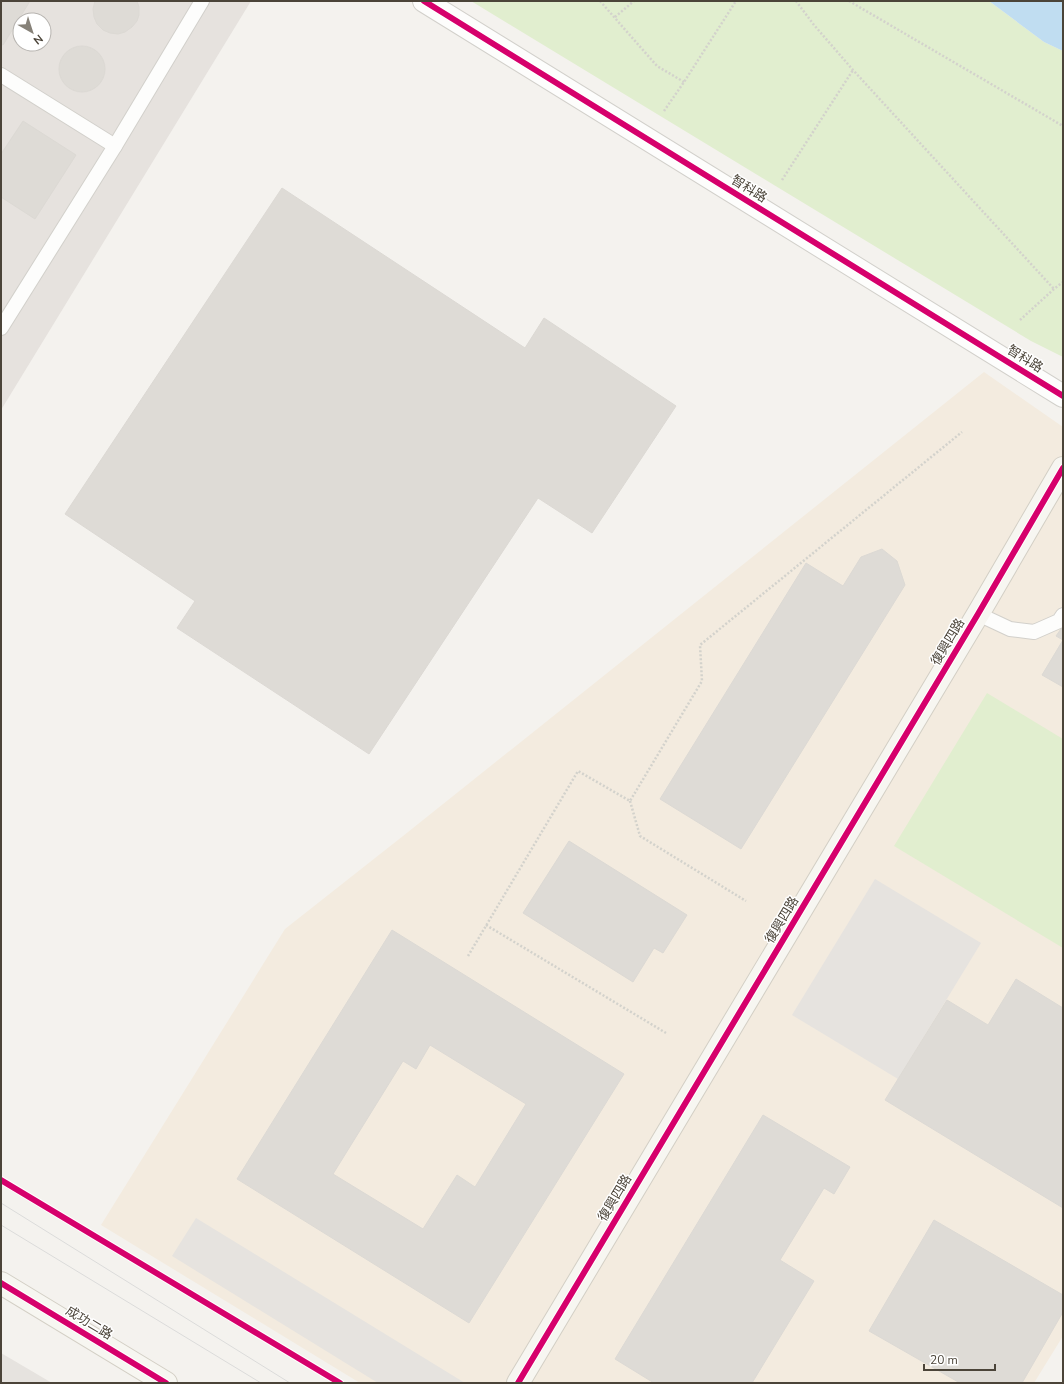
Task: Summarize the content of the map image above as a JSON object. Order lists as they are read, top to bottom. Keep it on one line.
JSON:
{"streets":{"street":["智科路","復興四路","成功二路"]},"scale_bar":"20 m","north":"bottom right"}
